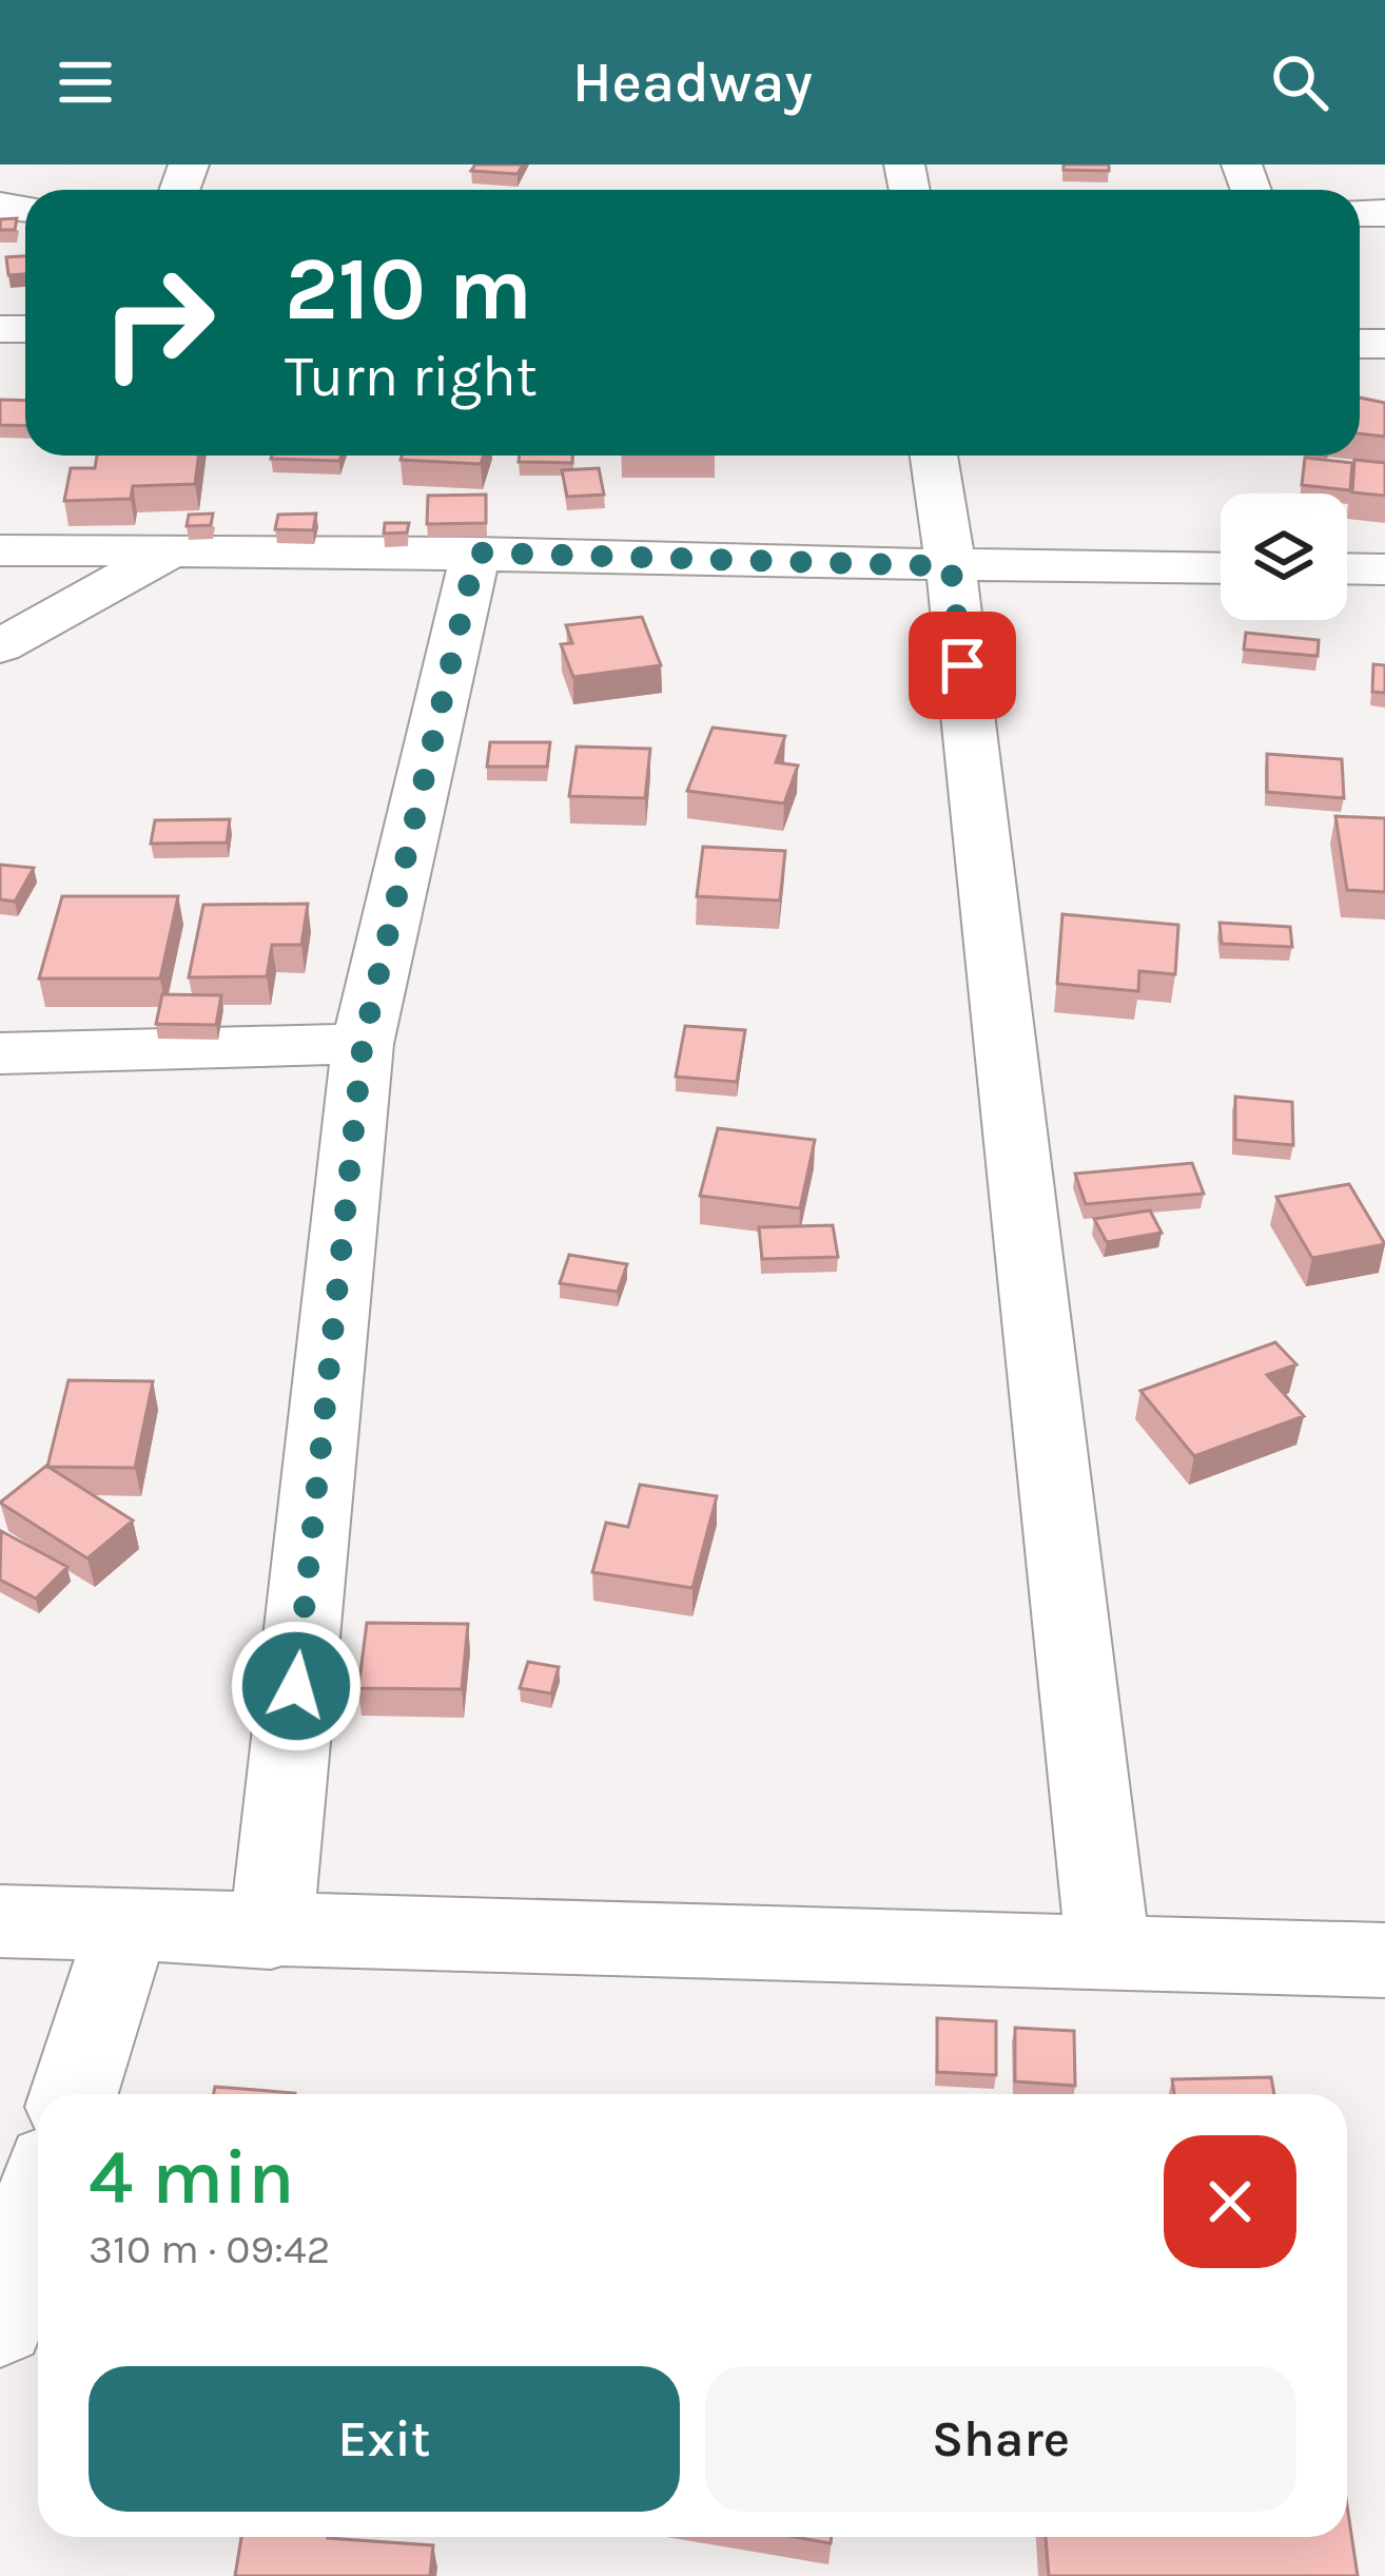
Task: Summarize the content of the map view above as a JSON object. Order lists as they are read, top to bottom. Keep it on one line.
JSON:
{"page":{"header":"Headway","turn":["210 m","Turn right"],"heading":["4 min","310 m · 09:42"],"buttons":["Exit","Share"]}}
